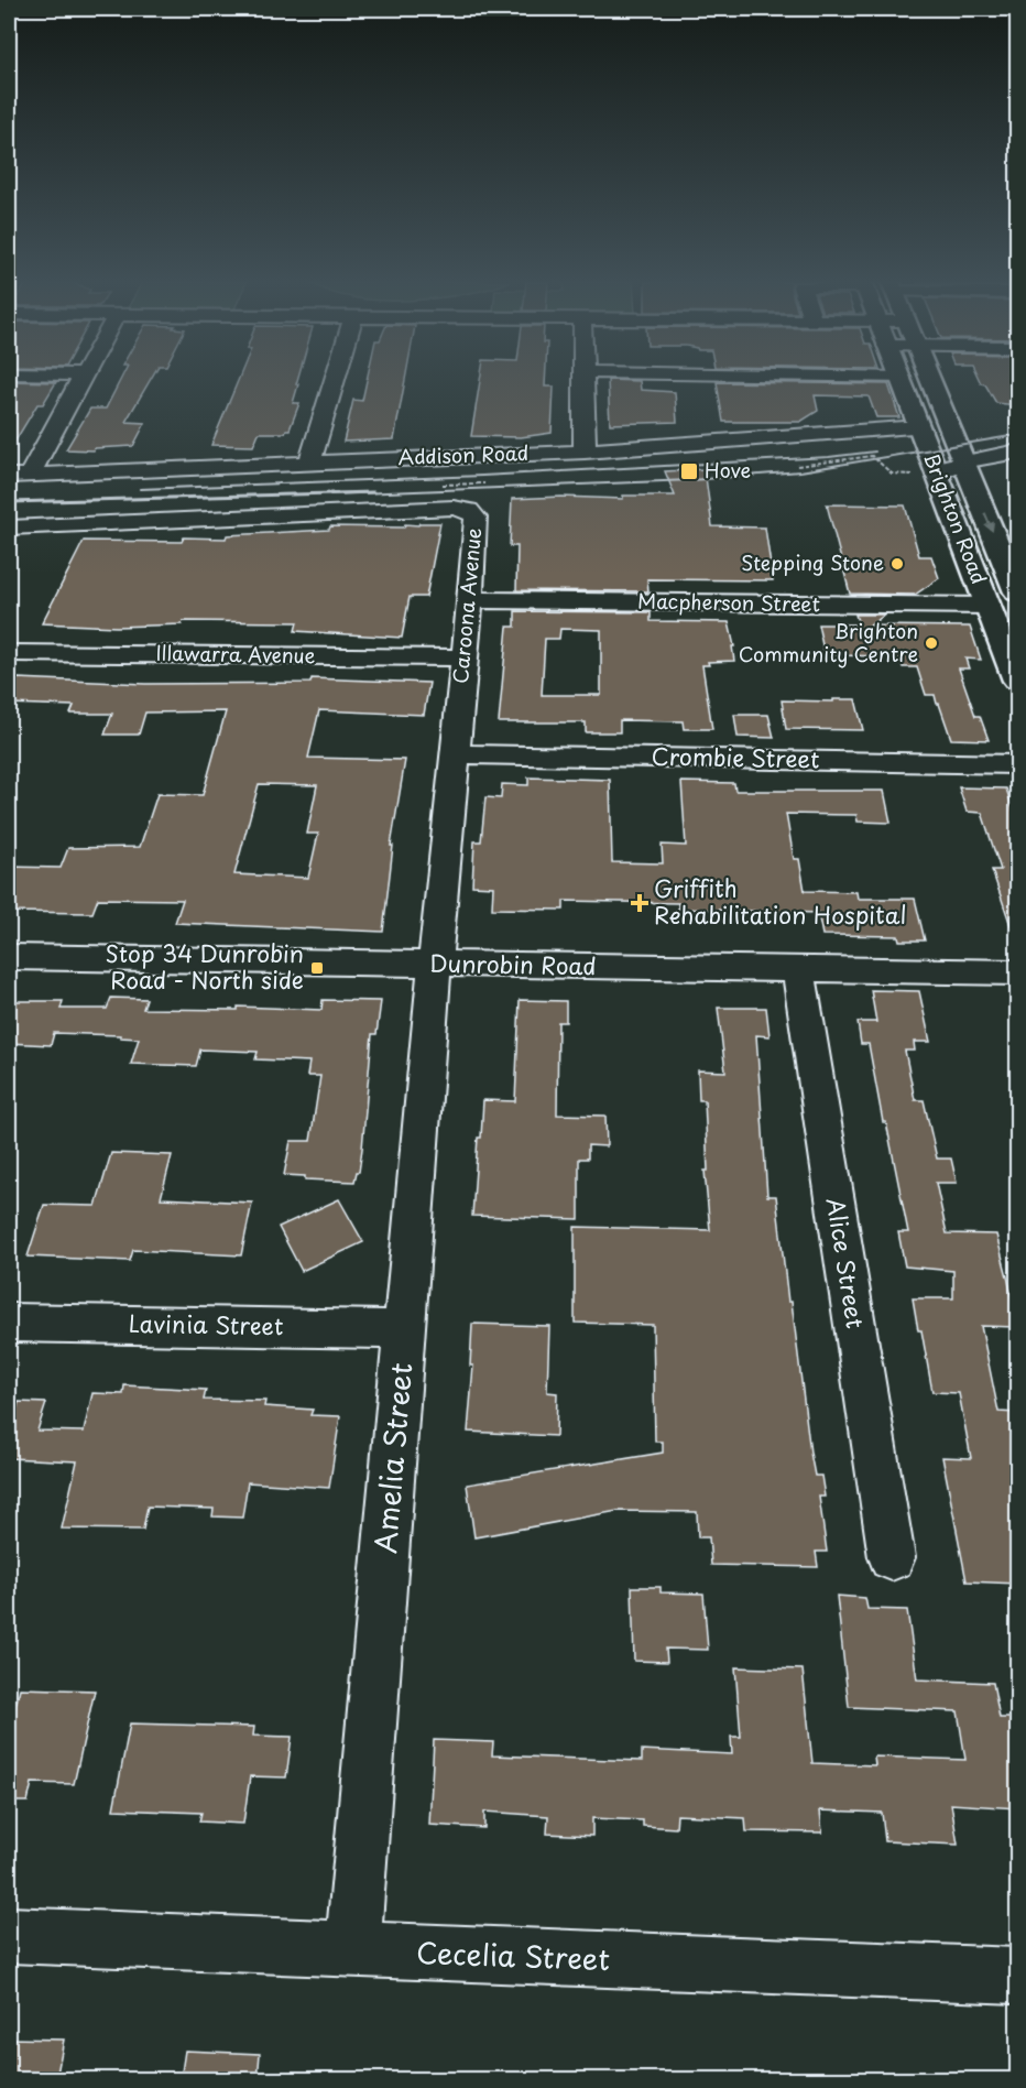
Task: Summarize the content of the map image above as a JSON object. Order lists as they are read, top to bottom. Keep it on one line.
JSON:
{"streets":{"main road":["Brighton Road"],"street":["Addison Road","Macpherson Street","Caroona Avenue","Illawarra Avenue","Crombie Street","Dunrobin Road","Alice Street","Lavinia Street","Amelia Street","Cecelia Street"]},"crossings":[["Addison Road","Brighton Road"],["Brighton Road","Macpherson Street"],["Macpherson Street","Caroona Avenue"],["Caroona Avenue","Illawarra Avenue"],["Caroona Avenue","Crombie Street"],["Caroona Avenue","Dunrobin Road"],["Caroona Avenue","Amelia Street"],["Dunrobin Road","Alice Street"],["Dunrobin Road","Amelia Street"],["Lavinia Street","Amelia Street"],["Amelia Street","Cecelia Street"]],"places":{"transit":["Hove","Stop 34 Dunrobin Road - North side"],"other":["Stepping Stone","Brighton Community Centre"],"health":["Griffith Rehabilitation Hospital"]}}
